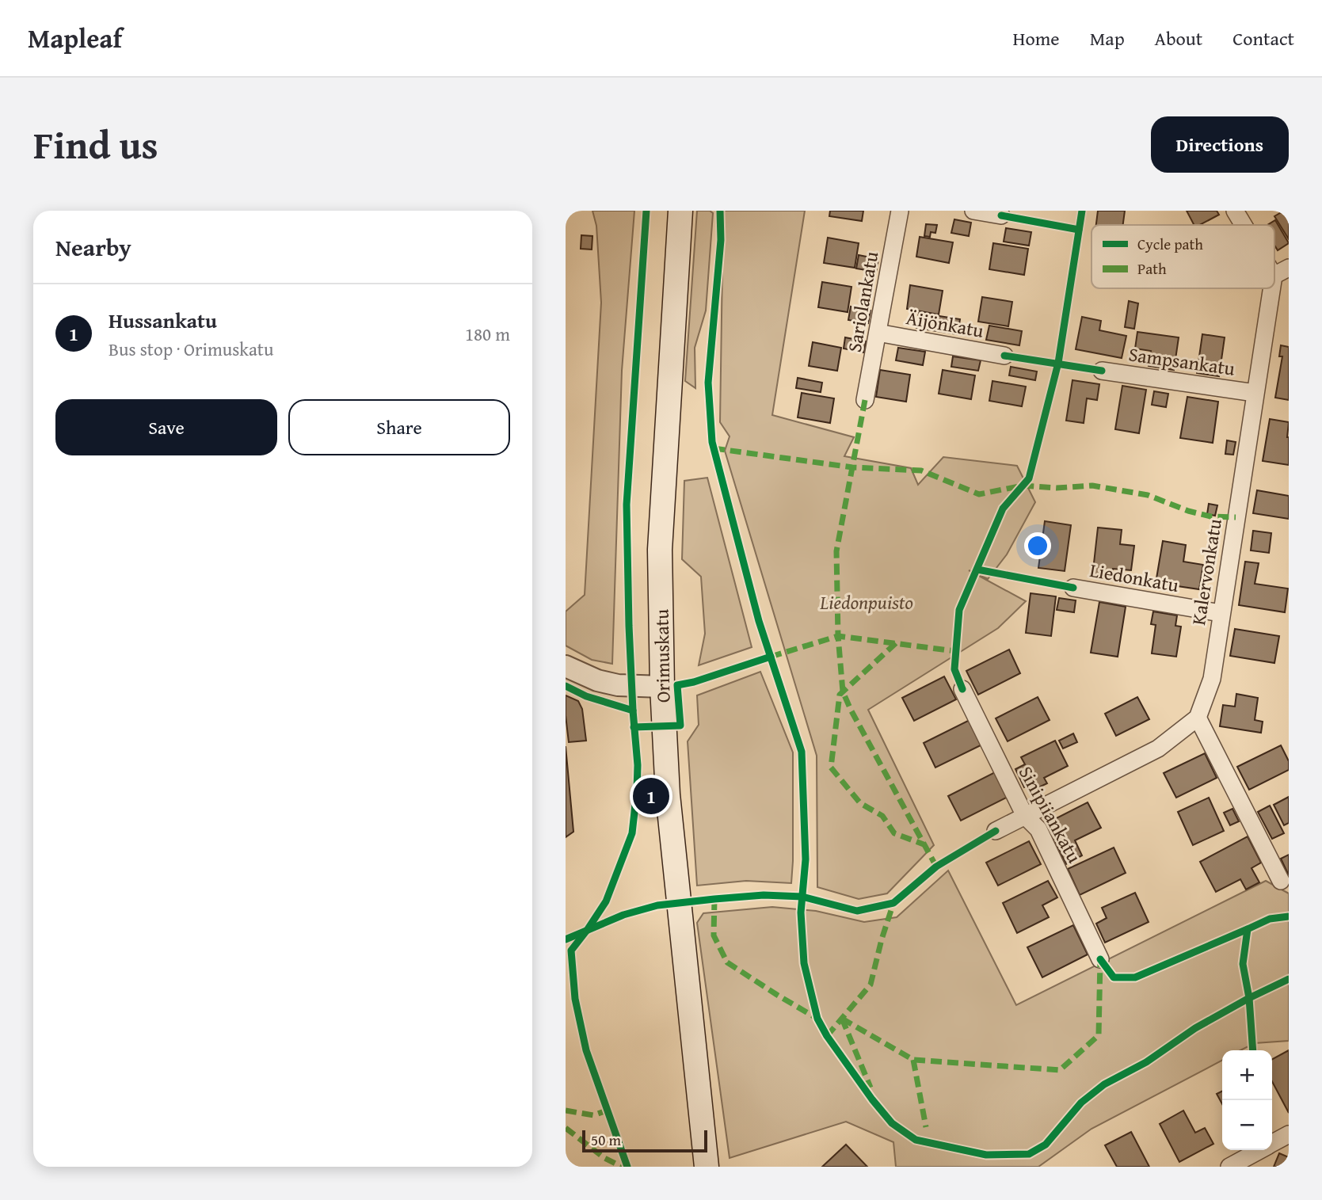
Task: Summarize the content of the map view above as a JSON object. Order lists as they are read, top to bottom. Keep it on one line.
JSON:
{"streets":{"main road":["Orimuskatu"],"street":["Sariolankatu","Äijönkatu","Sampsankatu","Kalervonkatu","Liedonkatu","Sinipiiankatu"]},"crossings":[["Sariolankatu","Äijönkatu"],["Sampsankatu","Kalervonkatu"],["Kalervonkatu","Liedonkatu"]],"parks":["Liedonpuisto"],"legend":["Cycle path","Path"],"scale_bar":"50 m","page":{"header":"Mapleaf","nav":["Home","Map","About","Contact"],"title":"Find us","buttons":["Directions",["Save","Share"]],"heading":"Nearby","list":[{"mark":"1","name":"Hussankatu","note":"Bus stop · Orimuskatu","value":"180 m"}],"pins":"1","map_buttons":["+","−"],"scale":"50 m"}}
